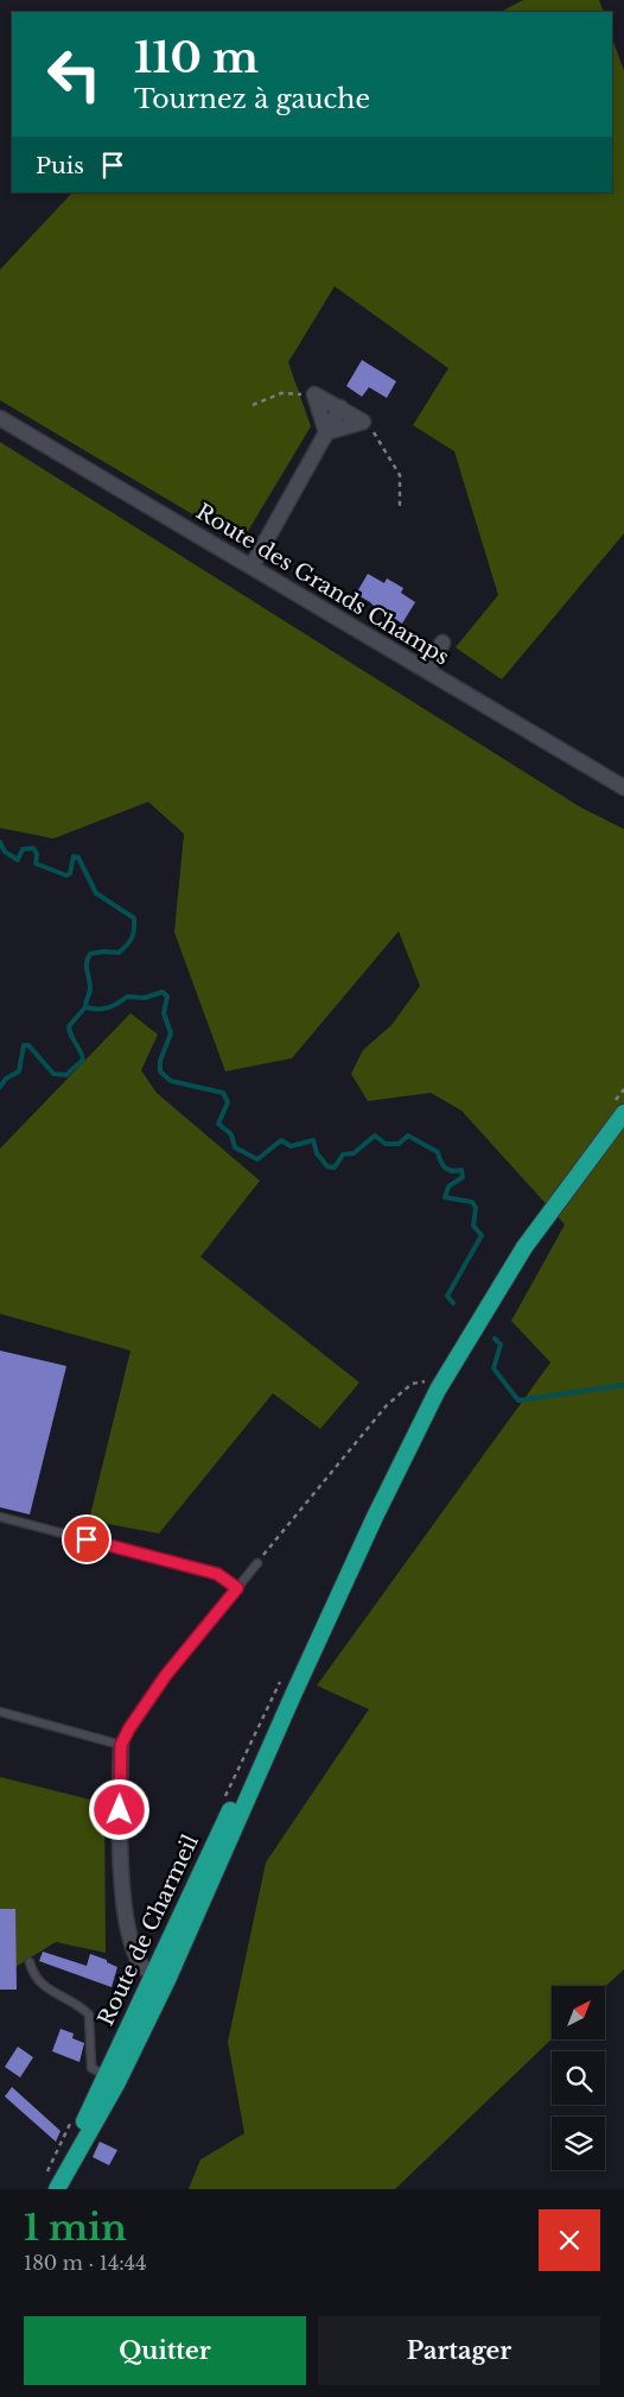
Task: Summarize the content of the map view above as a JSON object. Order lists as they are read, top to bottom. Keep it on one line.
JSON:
{"streets":{"main road":["Route de Charmeil"],"street":["Route des Grands Champs"]},"north":"top right","page":{"turn":["110 m","Tournez à gauche"],"then":"Puis","heading":["1 min","180 m · 14:44"],"buttons":["Quitter","Partager"]}}
